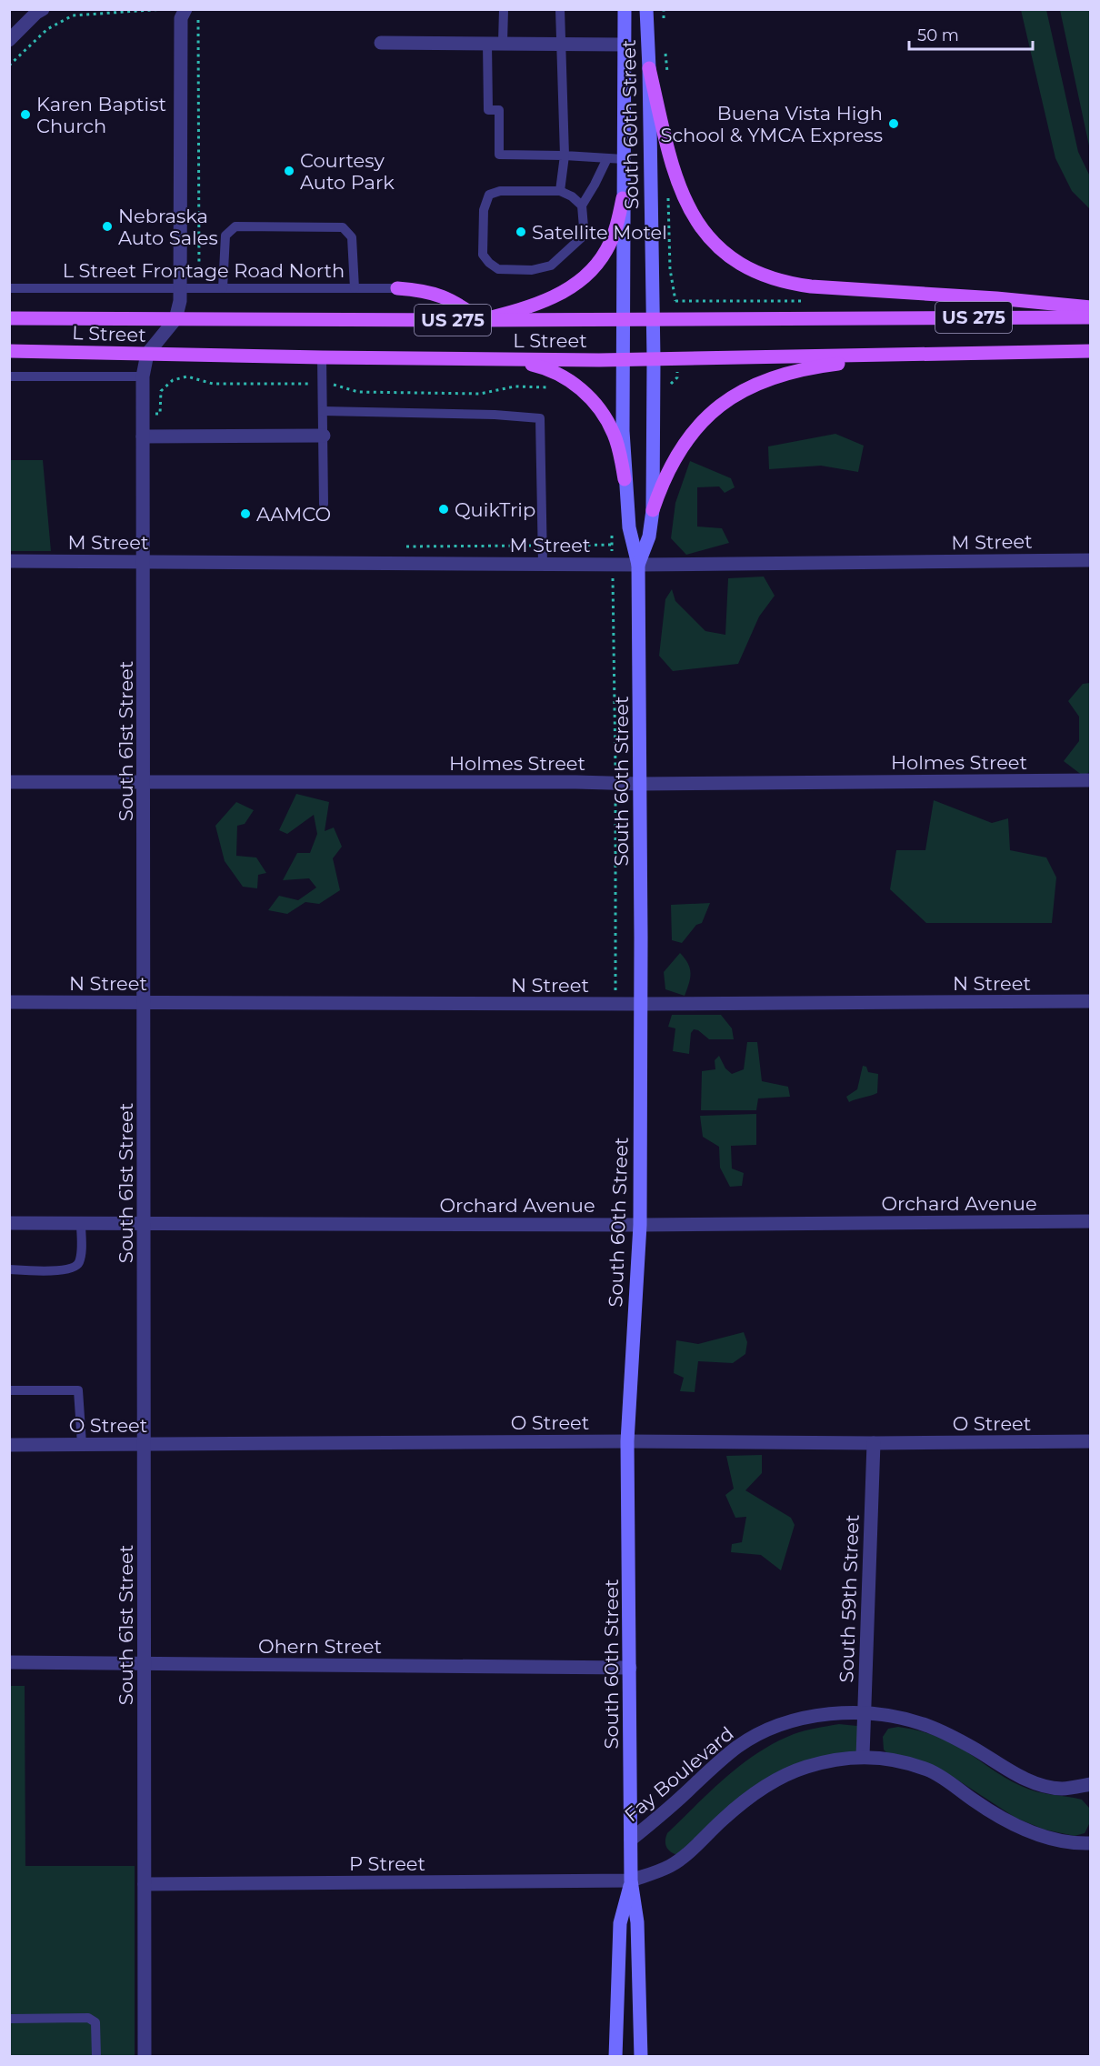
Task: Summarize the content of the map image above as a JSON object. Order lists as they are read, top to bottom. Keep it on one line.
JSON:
{"streets":{"main road":["South 60th Street","US 275","L Street"],"street":["M Street","South 61st Street","Holmes Street","N Street","Orchard Avenue","O Street","South 59th Street","Ohern Street","Fay Boulevard","P Street"],"lane":["L Street Frontage Road North"]},"crossings":[["South 60th Street","L Street"],["South 60th Street","M Street"],["South 60th Street","Holmes Street"],["South 60th Street","N Street"],["South 60th Street","Orchard Avenue"],["South 60th Street","O Street"],["South 60th Street","Ohern Street"],["South 60th Street","Fay Boulevard"],["South 60th Street","P Street"],["L Street","South 61st Street"],["M Street","South 61st Street"],["South 61st Street","Holmes Street"],["South 61st Street","N Street"],["South 61st Street","Orchard Avenue"],["South 61st Street","O Street"],["South 61st Street","Ohern Street"],["South 61st Street","P Street"],["O Street","South 59th Street"],["South 59th Street","Fay Boulevard"]],"places":["Karen Baptist Church","Buena Vista High School & YMCA Express","Courtesy Auto Park","Nebraska Auto Sales","Satellite Motel","QuikTrip","AAMCO"],"scale_bar":"50 m"}
